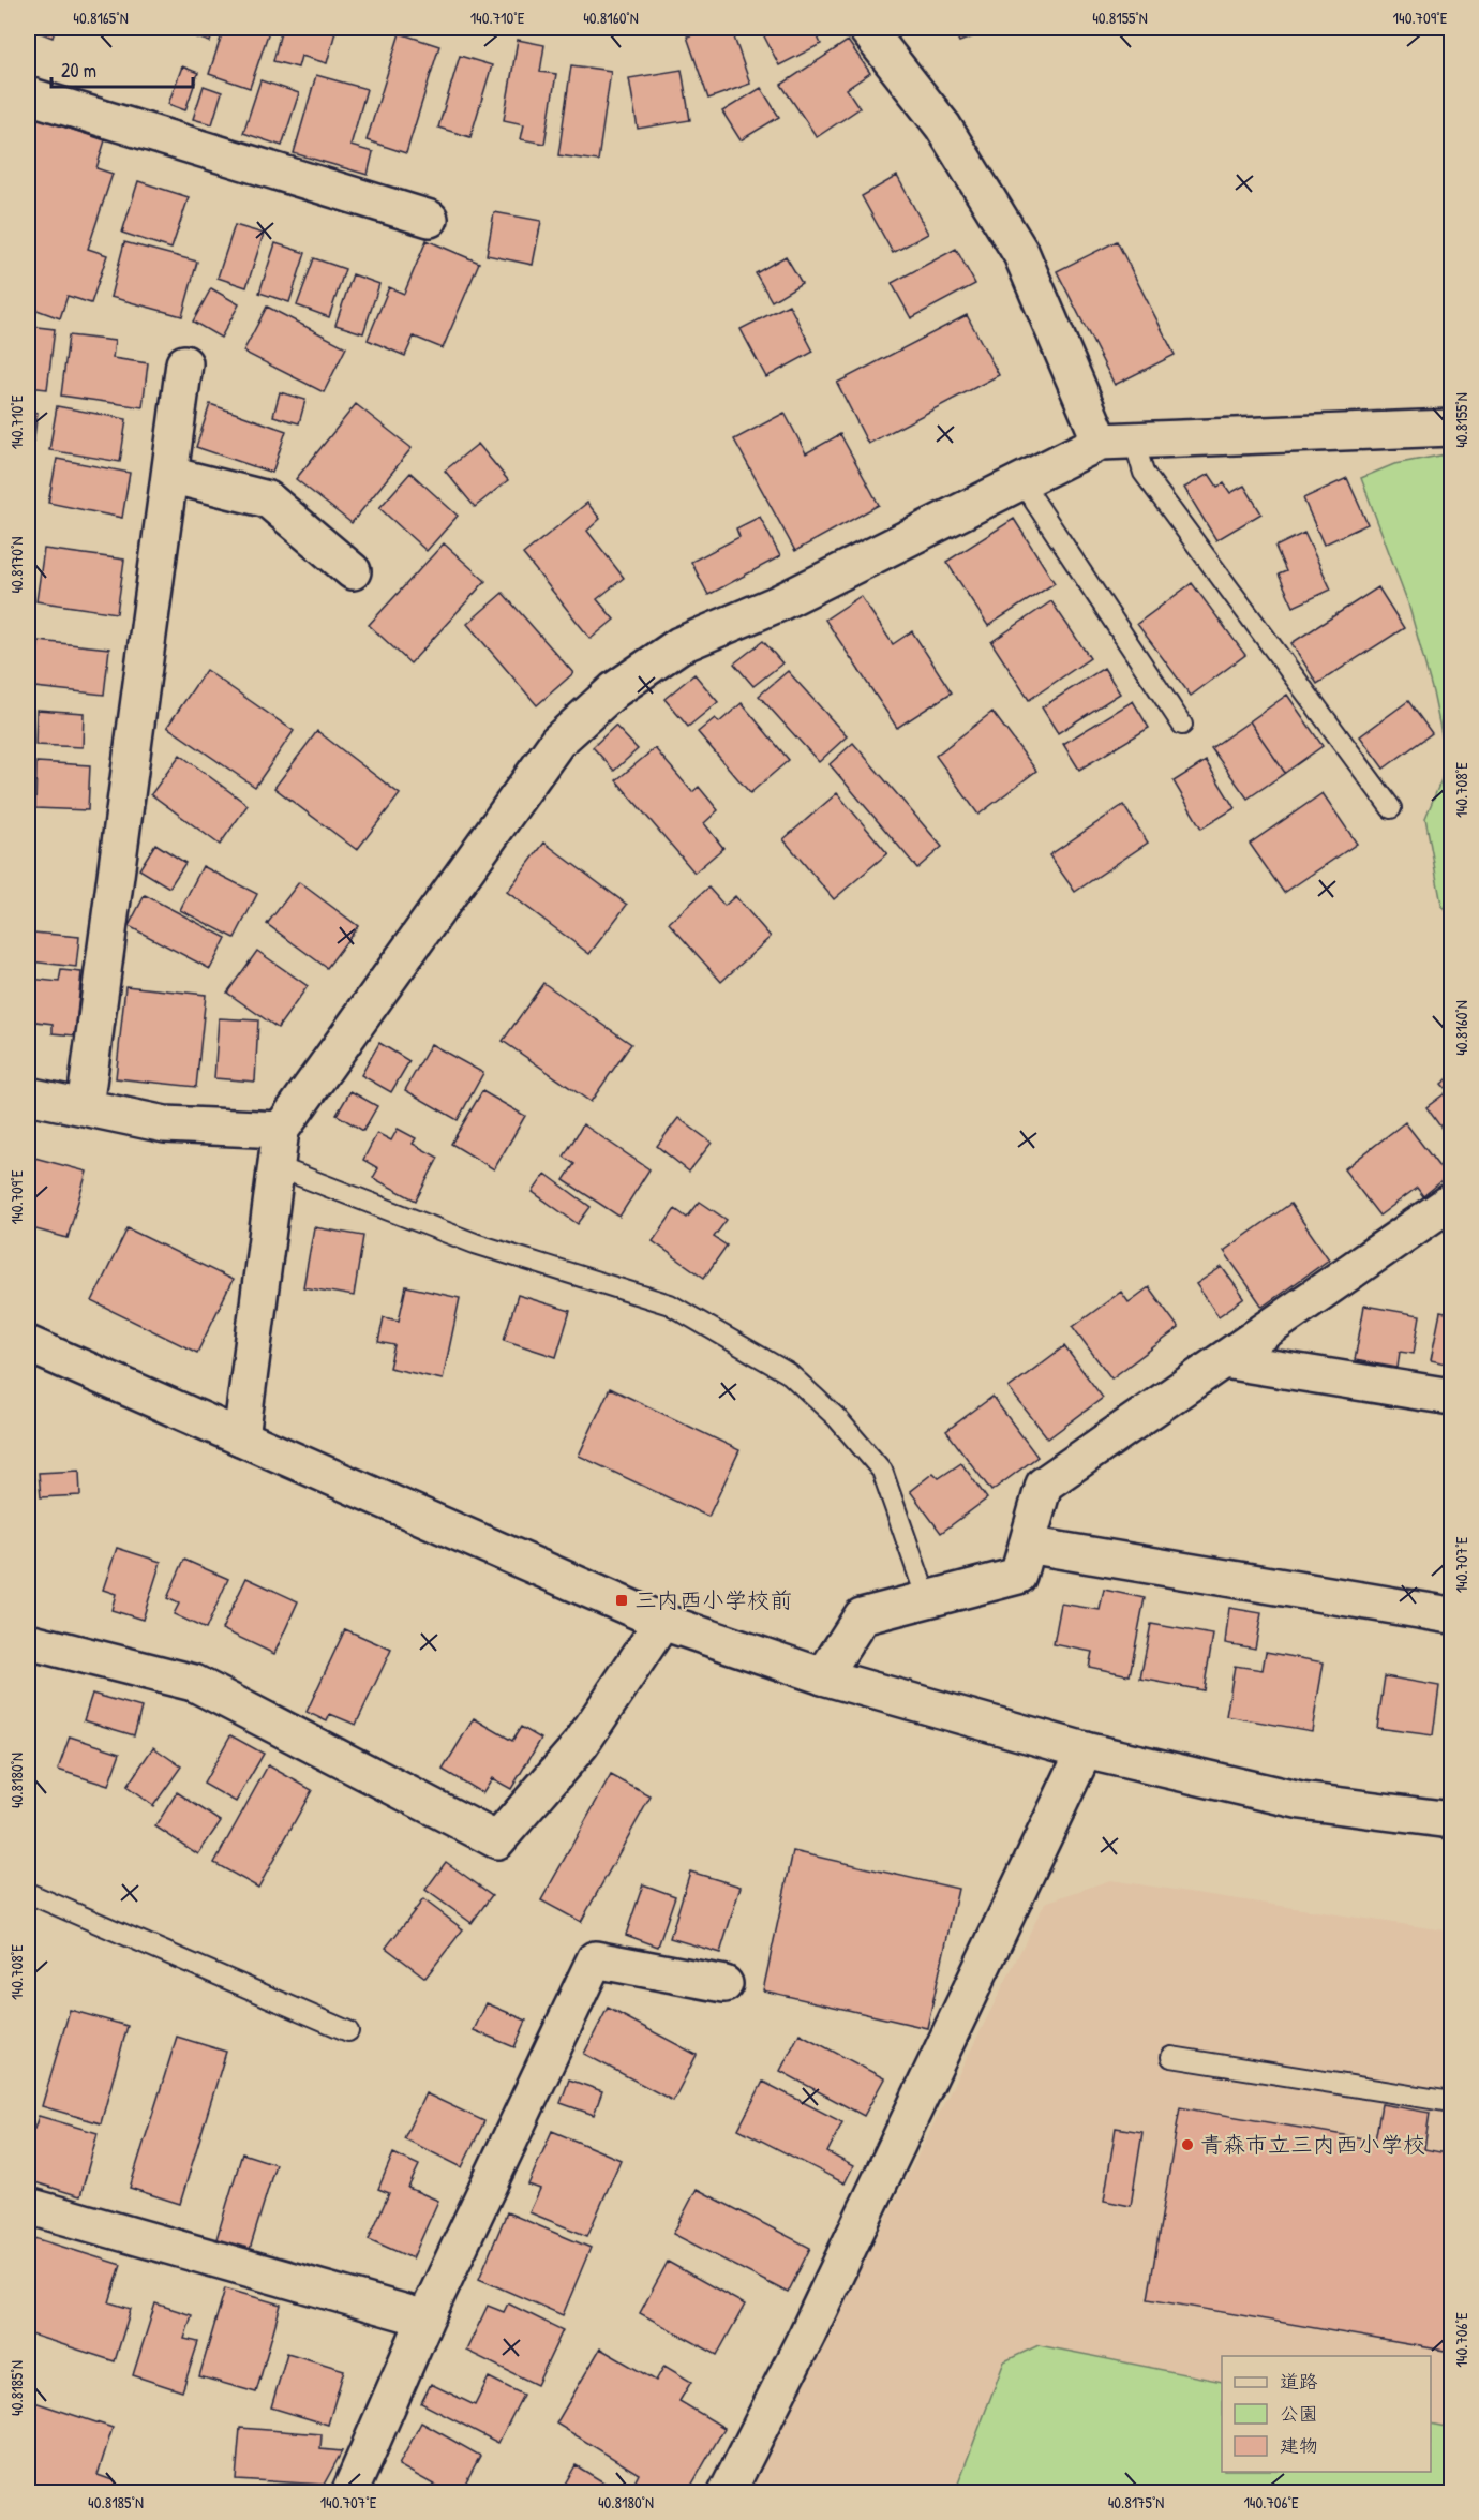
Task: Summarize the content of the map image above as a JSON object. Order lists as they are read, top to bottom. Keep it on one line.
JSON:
{"places":{"transit":["三内西小学校前"],"other":["青森市立三内西小学校"]},"legend":["道路","公園","建物"],"scale_bar":"20 m","coordinates":["40.8165°N","140.710°E","40.8160°N","40.8155°N","140.709°E","40.8170°N","140.708°E","140.707°E","40.8180°N","140.706°E","40.8185°N","40.8175°N"]}
